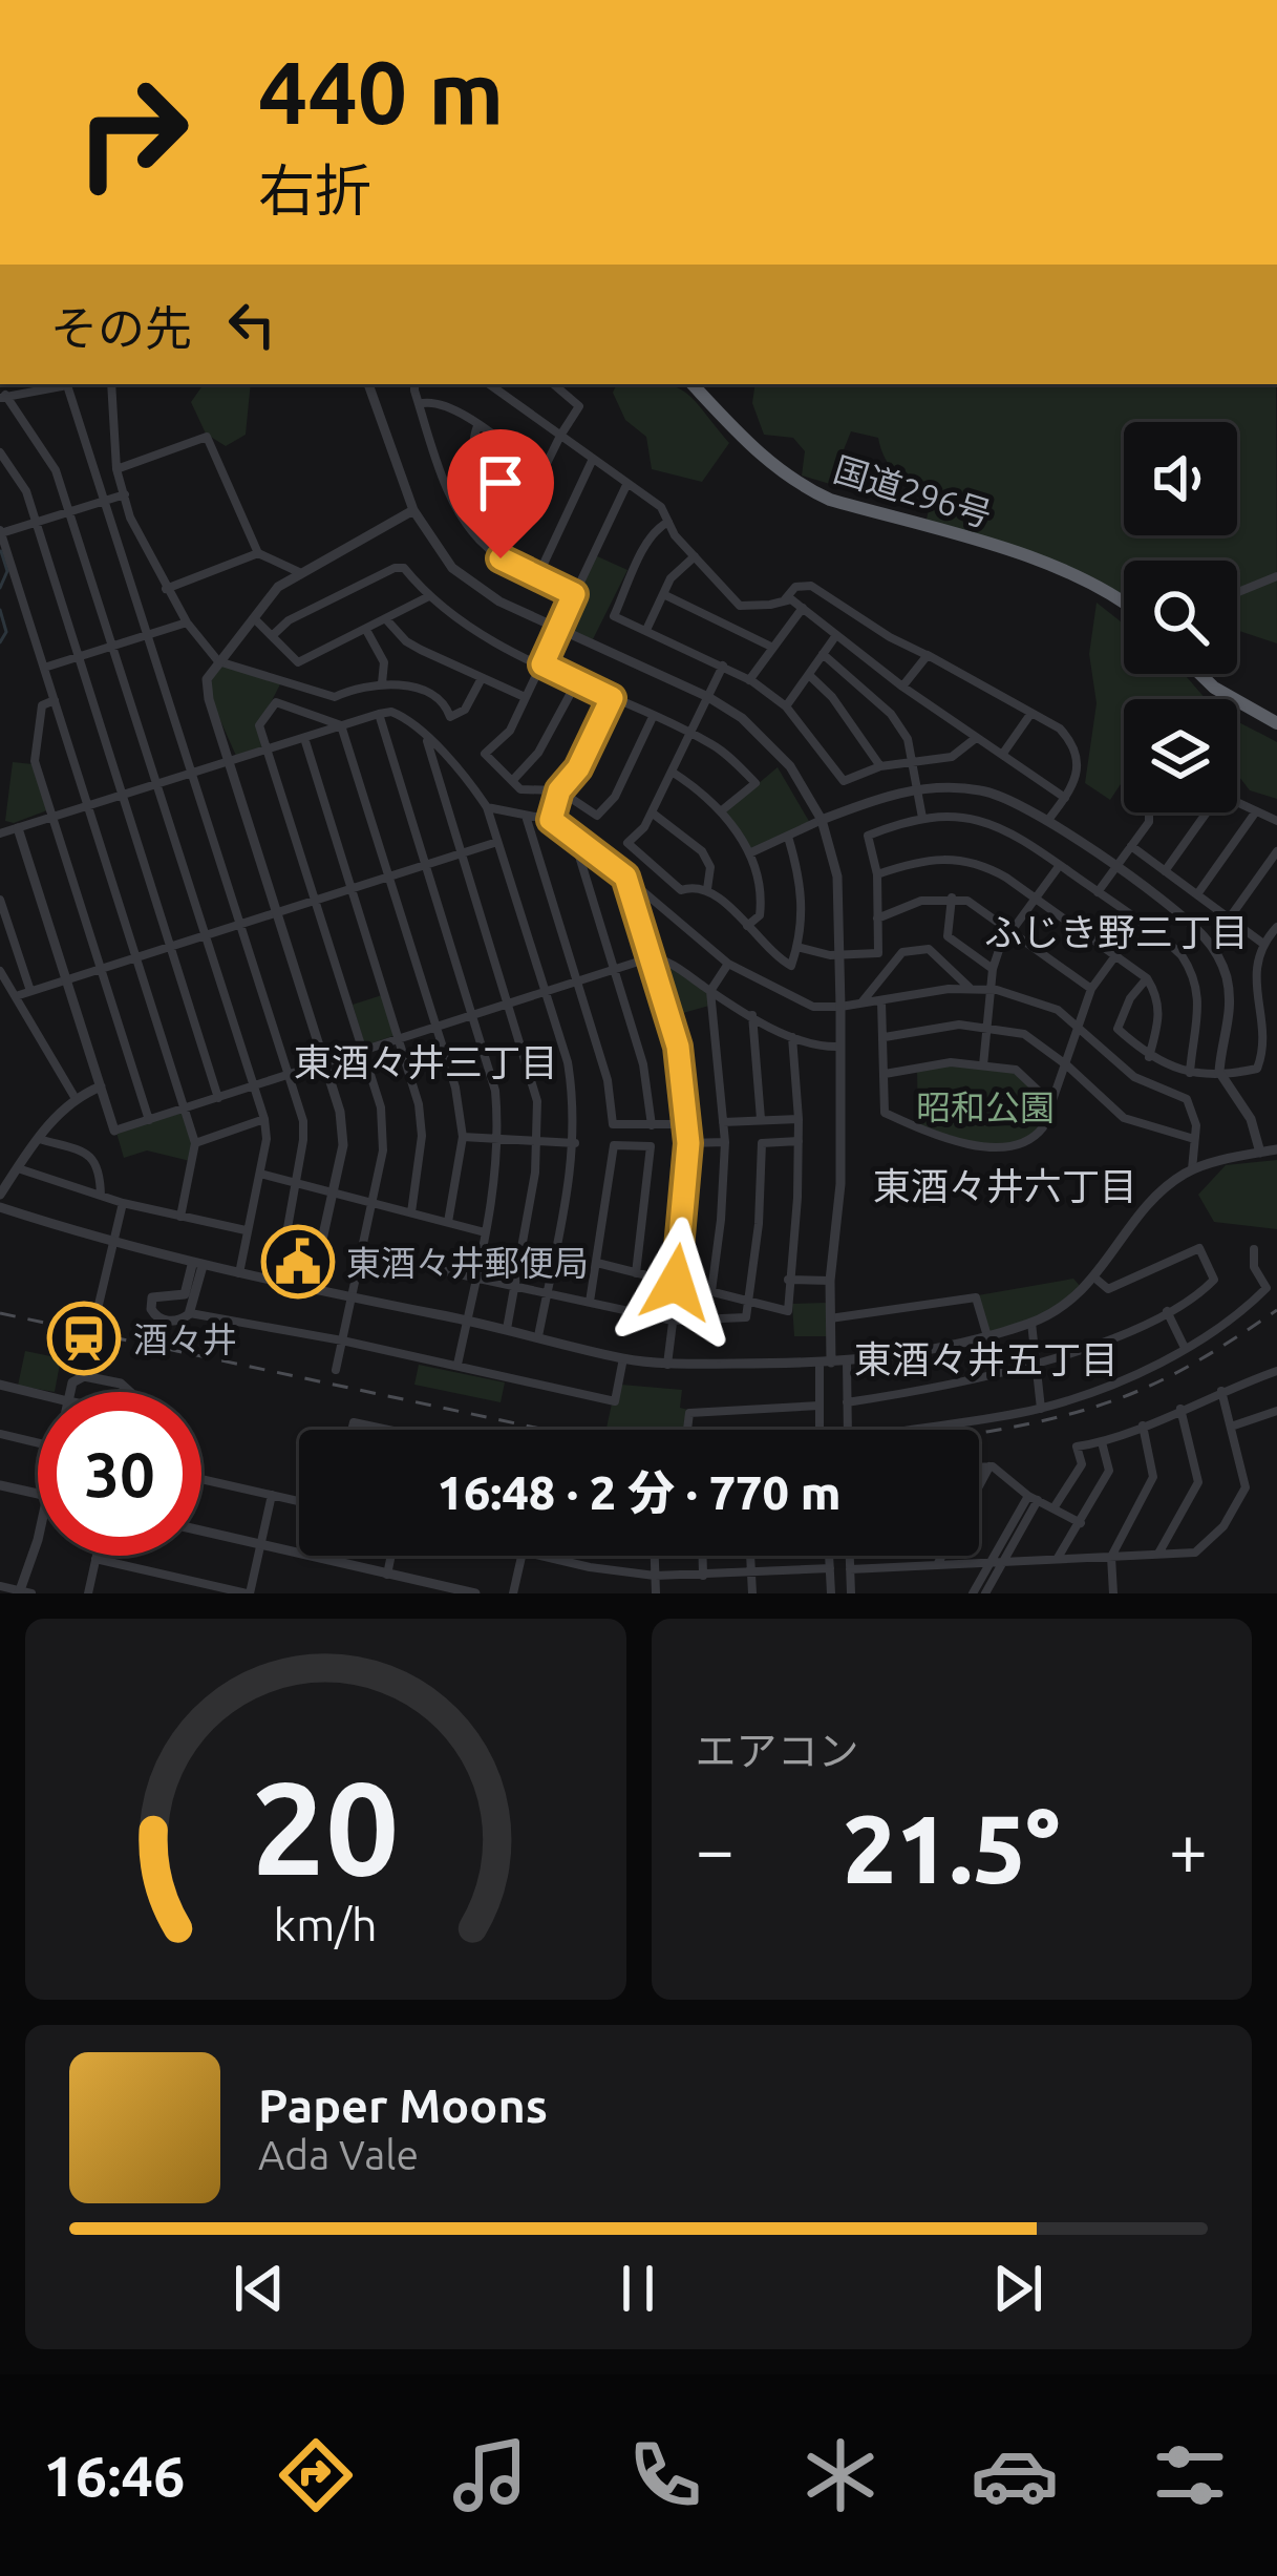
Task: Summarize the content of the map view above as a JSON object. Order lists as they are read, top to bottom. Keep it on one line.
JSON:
{"streets":{"highway":["国道296号"]},"districts":["ふじき野三丁目","東酒々井三丁目","東酒々井六丁目","東酒々井五丁目"],"parks":["昭和公園"],"places":{"public building":["東酒々井郵便局"],"station":["酒々井"]},"page":{"turn":["440 m","右折"],"then":"その先","limit":"30","trip":"16:48 · 2 分 · 770 m","tile":"エアコン","heat":["−","21.5°","+"],"song":["Paper Moons","Ada Vale"],"tabs":"16:46","gauge":["20","km/h"]}}
